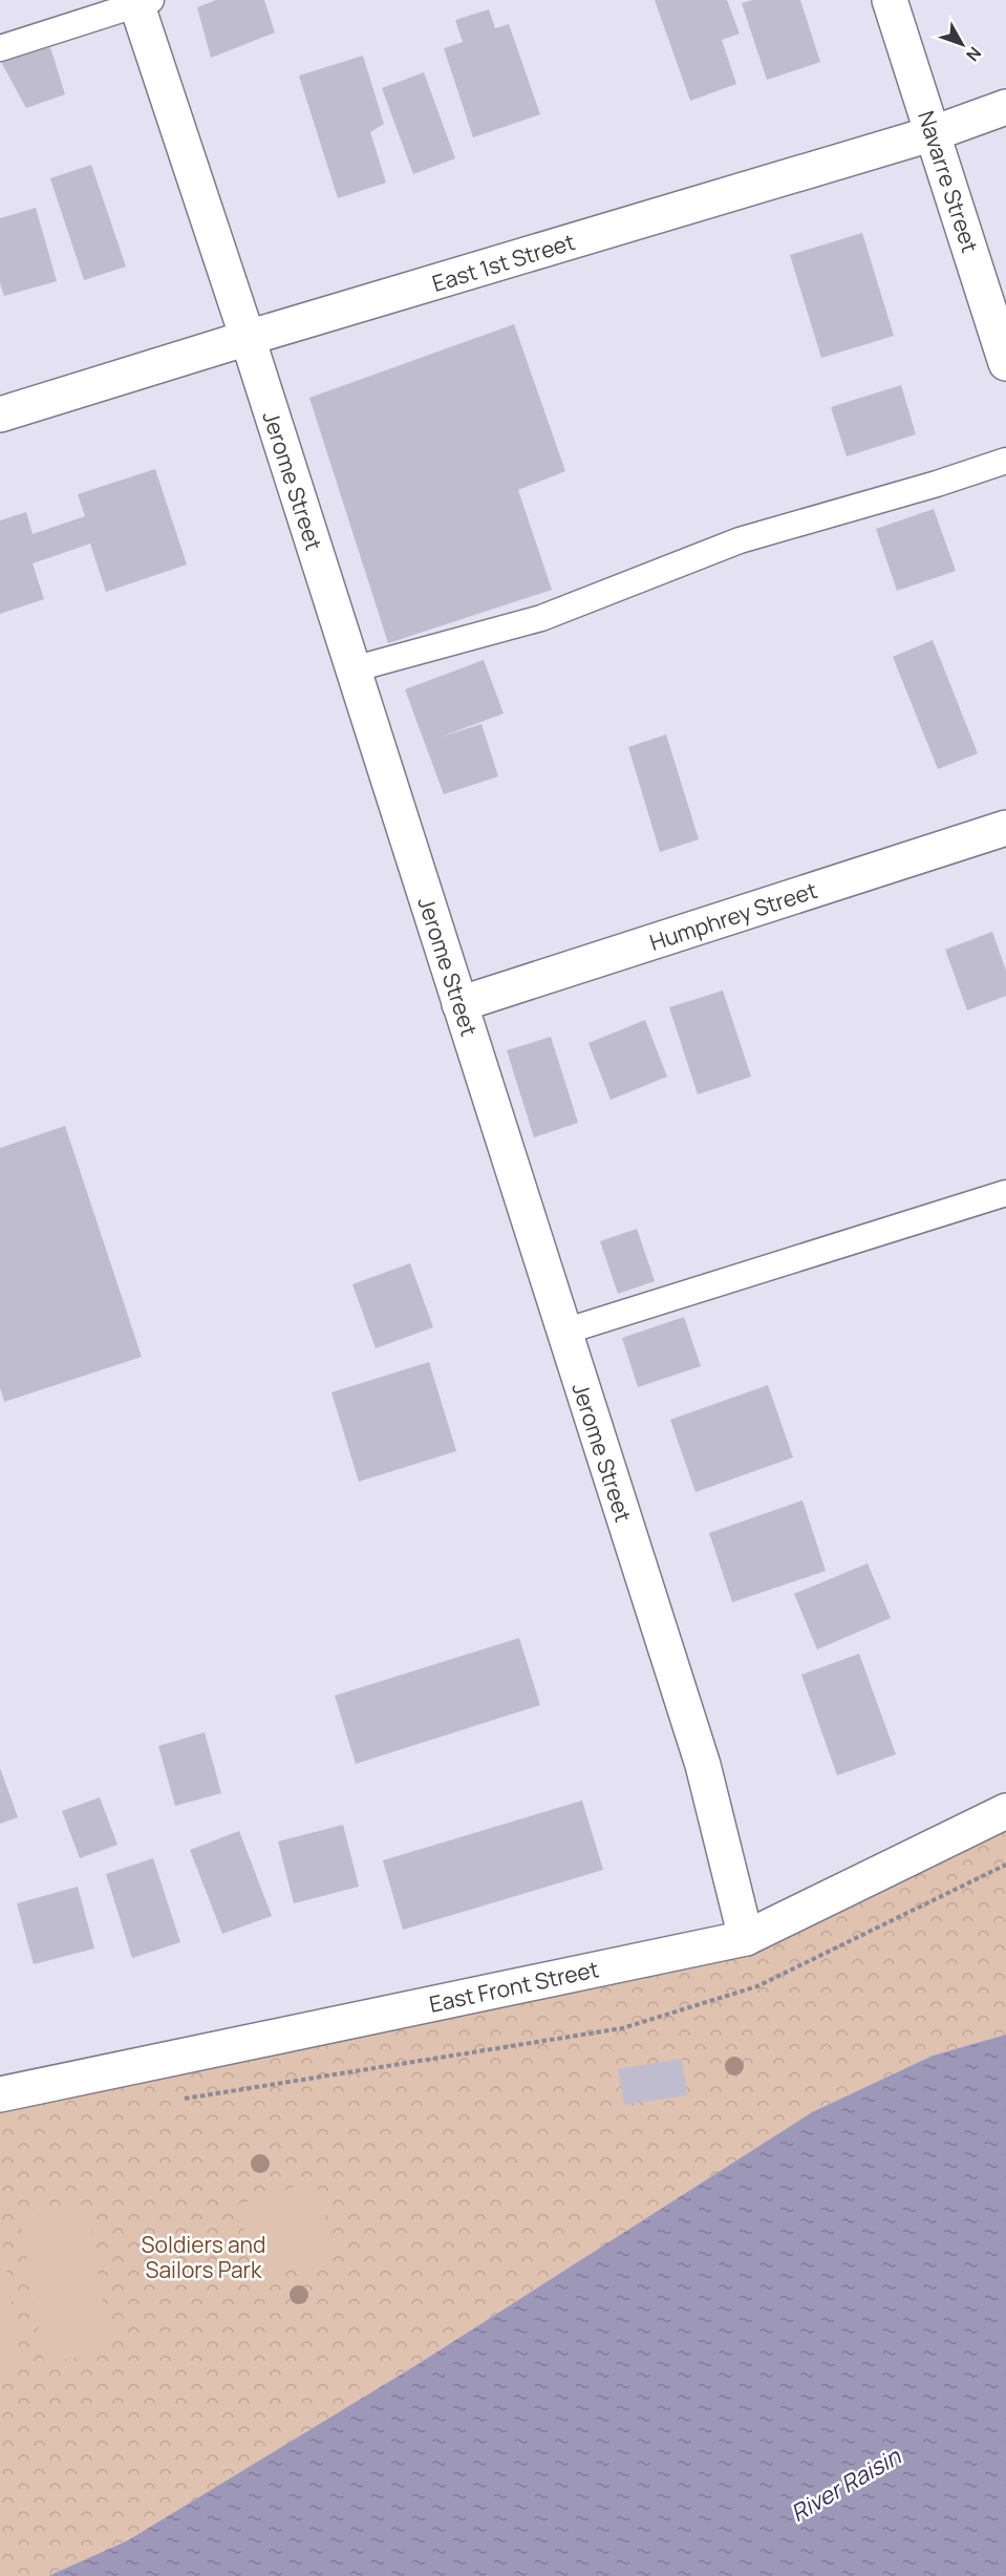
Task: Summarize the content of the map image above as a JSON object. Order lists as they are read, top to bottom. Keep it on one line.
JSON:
{"streets":{"street":["Navarre Street","East 1st Street","Jerome Street","Humphrey Street","East Front Street"]},"crossings":[["Navarre Street","East 1st Street"],["East 1st Street","Jerome Street"],["Jerome Street","Humphrey Street"],["Jerome Street","East Front Street"]],"water":["River Raisin"],"parks":["Soldiers and Sailors Park"],"north":"bottom right"}
